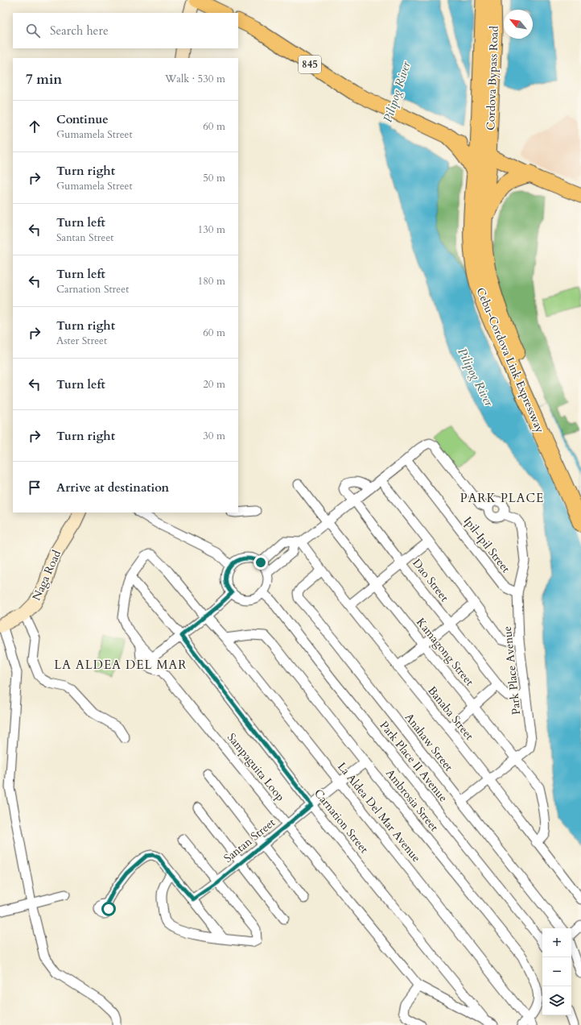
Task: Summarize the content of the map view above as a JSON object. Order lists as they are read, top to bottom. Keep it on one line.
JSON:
{"streets":{"highway":["Cebu-Cordova Link Expressway"],"main road":["845","Cordova Bypass Road"],"street":["Ipil-Ipil Street","Naga Road","Dao Street","Kamagong Street","Park Place Avenue","Banaba Street","Anahaw Street","Park Place II Avenue","Sampaguita Loop","Ambrosia Street","La Aldea Del Mar Avenue","Carnation Street","Santan Street"]},"crossings":[["845","Cordova Bypass Road"],["845","Cebu-Cordova Link Expressway"],["Cordova Bypass Road","Cebu-Cordova Link Expressway"],["Ipil-Ipil Street","Park Place Avenue"],["Dao Street","Park Place Avenue"],["Kamagong Street","Park Place Avenue"],["Kamagong Street","Banaba Street"],["Park Place Avenue","Banaba Street"],["Park Place Avenue","Anahaw Street"],["Banaba Street","Anahaw Street"],["Sampaguita Loop","La Aldea Del Mar Avenue"],["Sampaguita Loop","Carnation Street"],["Sampaguita Loop","Santan Street"],["Ambrosia Street","La Aldea Del Mar Avenue"],["Ambrosia Street","Santan Street"],["La Aldea Del Mar Avenue","Santan Street"],["Carnation Street","Santan Street"]],"districts":["PARK PLACE","LA ALDEA DEL MAR"],"water":["Pilipog River"],"north":"top left","page":{"search":"Search here","heading":["7 min","Walk · 530 m"],"list":[["Continue","Gumamela Street","60 m"],["Turn right","Gumamela Street","50 m"],["Turn left","Santan Street","130 m"],["Turn left","Carnation Street","180 m"],["Turn right","Aster Street","60 m"],["Turn left","20 m"],["Turn right","30 m"],"Arrive at destination"],"map_buttons":["+","−"]}}
